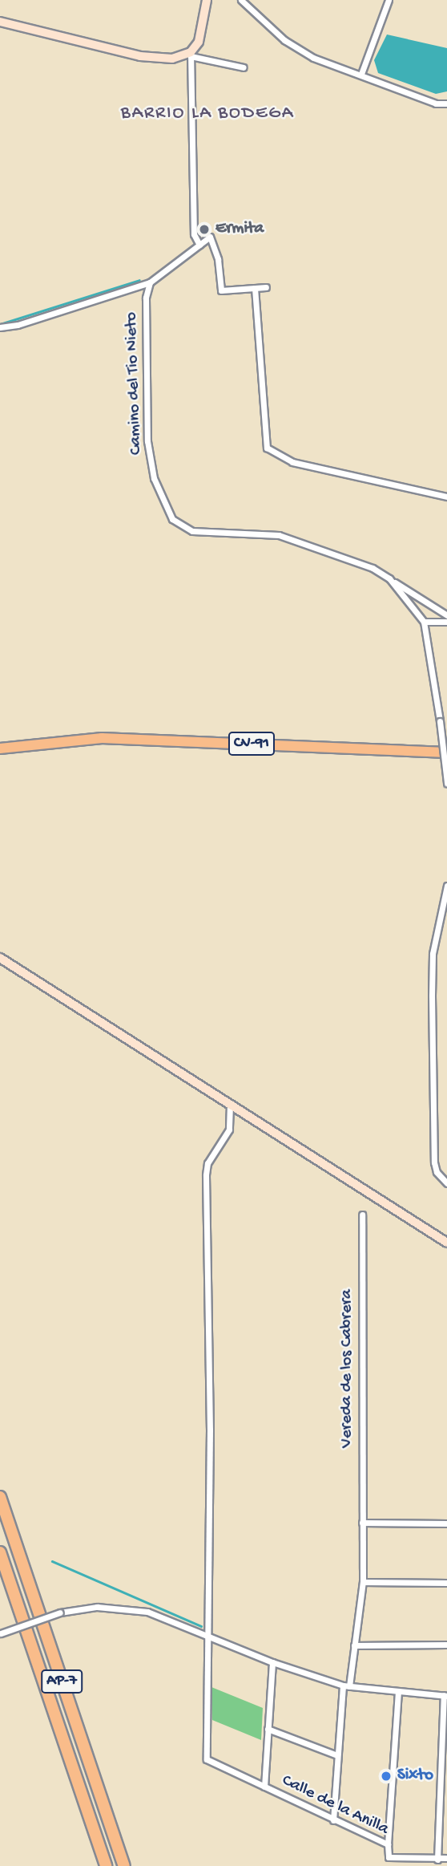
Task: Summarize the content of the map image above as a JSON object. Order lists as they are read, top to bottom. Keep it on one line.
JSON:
{"streets":{"highway":["AP-7"],"main road":["CV-91"],"street":["Camino del Tio Nieto","Vereda de los Cabrera","Calle de la Anilla"]},"crossings":[["Vereda de los Cabrera","Calle de la Anilla"]],"districts":["BARRIO LA BODEGA"],"places":["Ermita","Sixto"]}
